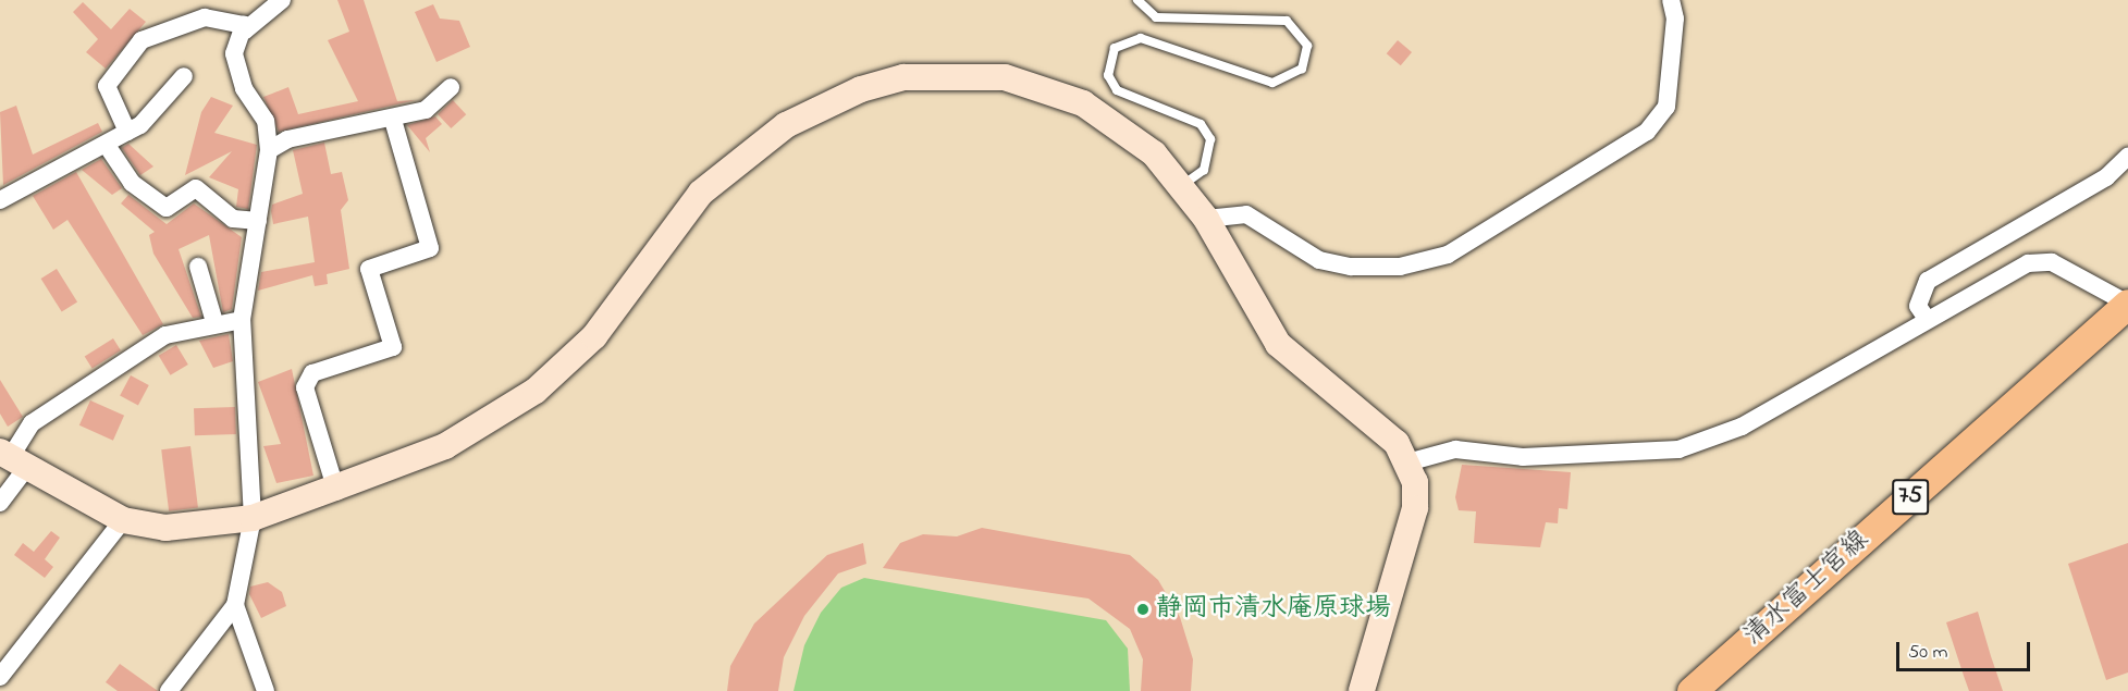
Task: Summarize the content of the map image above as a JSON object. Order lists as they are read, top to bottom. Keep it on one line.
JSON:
{"streets":{"main road":["75","清水富士宮線"]},"places":["静岡市清水庵原球場"],"scale_bar":"50 m"}
